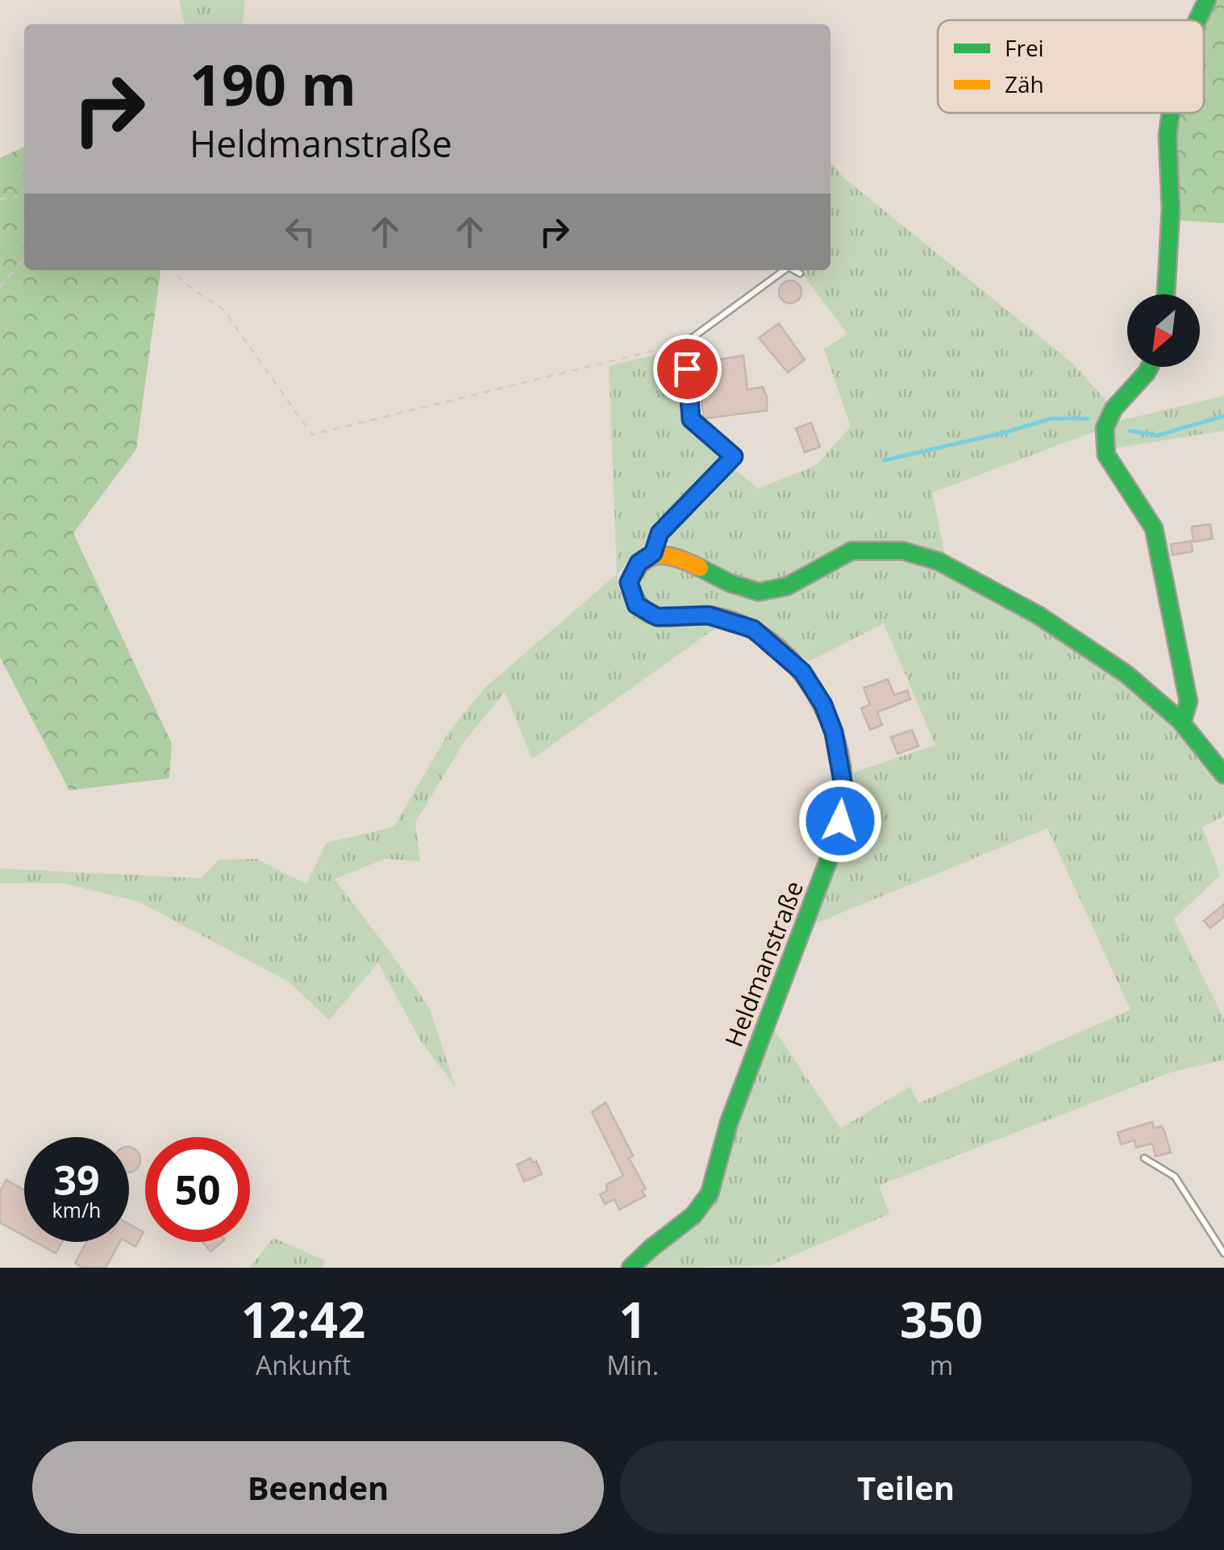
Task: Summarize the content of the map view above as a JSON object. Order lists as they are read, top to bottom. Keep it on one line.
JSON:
{"streets":{"main road":["Heldmanstraße"]},"legend":["Frei","Zäh"],"north":"bottom left","page":{"turn":["190 m","Heldmanstraße"],"speed":"39 km/h","limit":"50","eta":["12:42","Ankunft","1","Min.","350","m"],"buttons":["Beenden","Teilen"]}}
